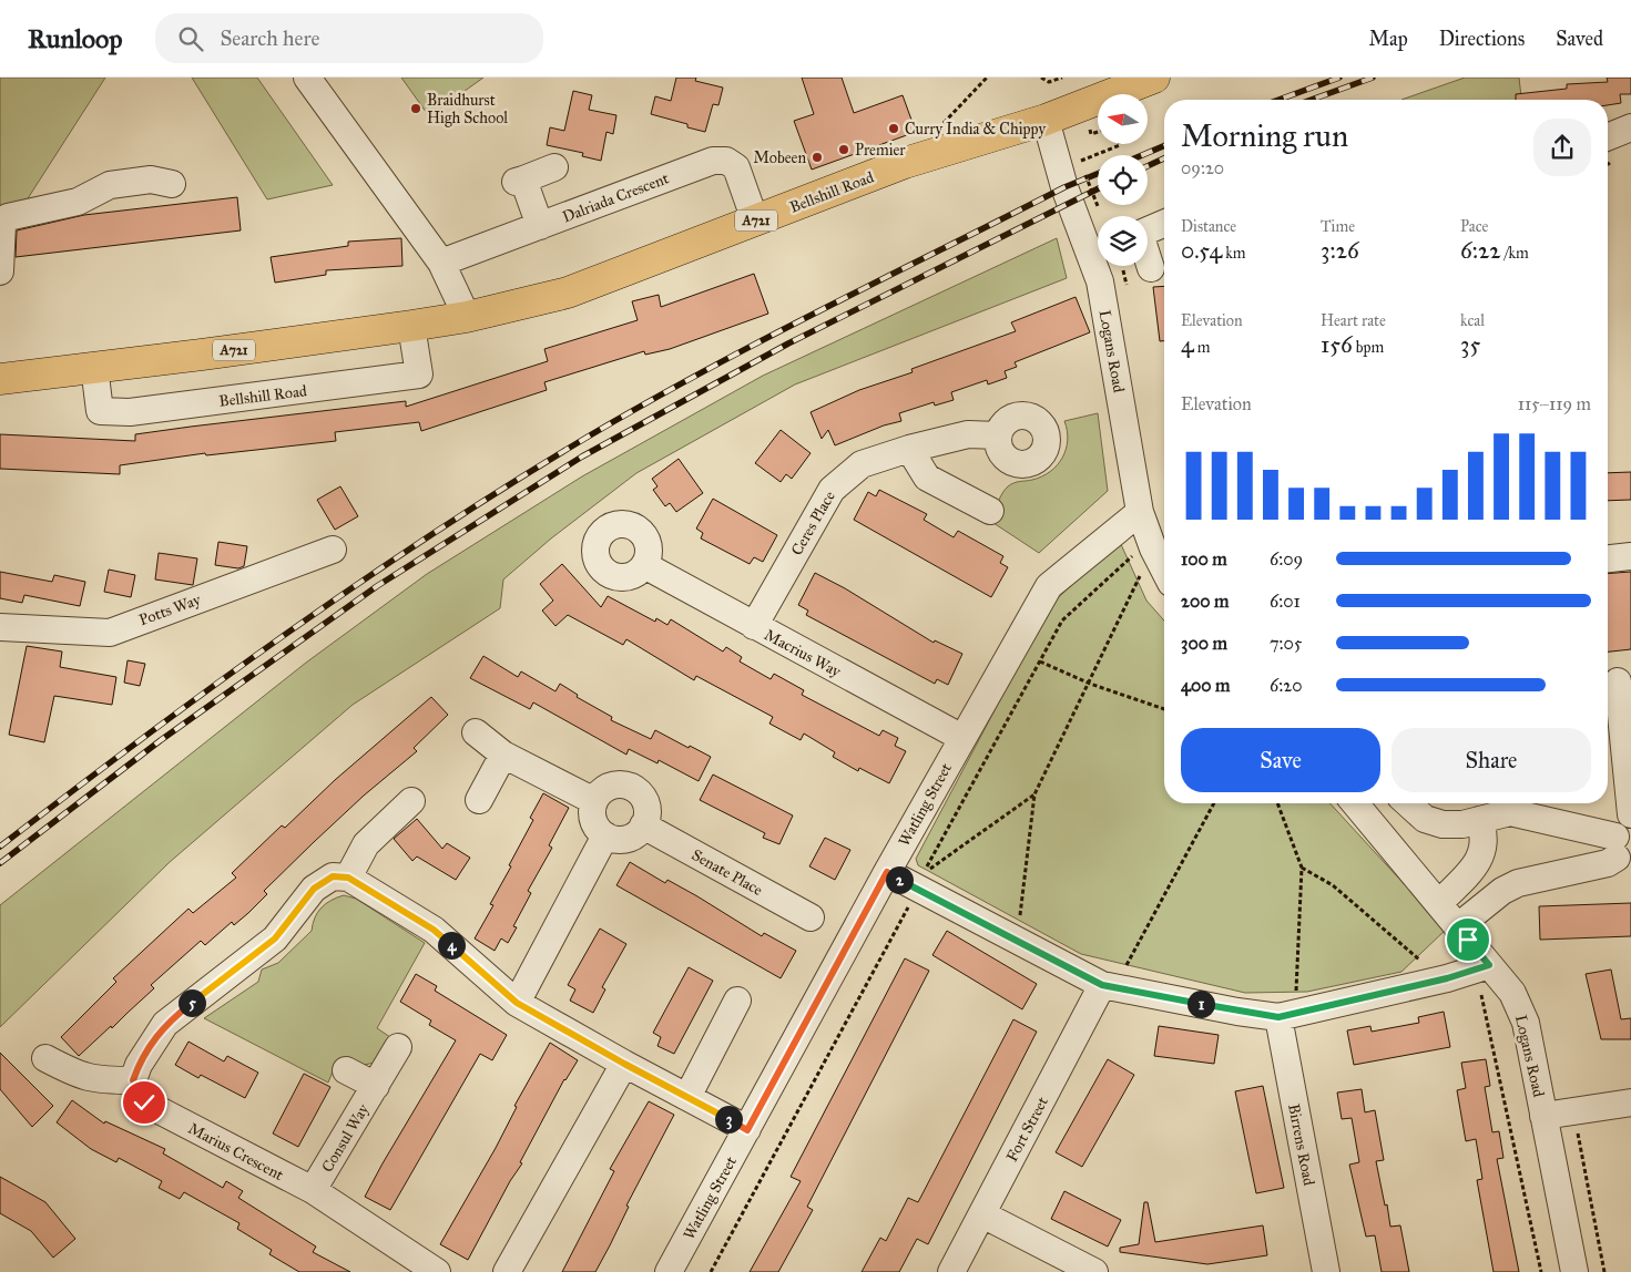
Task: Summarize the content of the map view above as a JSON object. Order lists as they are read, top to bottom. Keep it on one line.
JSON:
{"streets":{"main road":["Bellshill Road","A721"],"street":["Dalriada Crescent","Logans Road","Ceres Place","Potts Way","Macrius Way","Watling Street","Senate Place","Fort Street","Consul Way","Birrens Road","Marius Crescent"]},"crossings":[["Bellshill Road","Dalriada Crescent"],["Bellshill Road","Logans Road"],["Logans Road","Watling Street"],["Ceres Place","Macrius Way"],["Macrius Way","Watling Street"],["Consul Way","Marius Crescent"]],"places":["Braidhurst High School","Curry India & Chippy","Premier","Mobeen"],"north":"left","page":{"header":"Runloop","search":"Search here","nav":["Map","Directions","Saved"],"heading":["Morning run","09:20"],"stats":[["Distance","0.54 km"],["Time","3:26"],["Pace","6:22 /km"],["Elevation","4 m"],["Heart rate","156 bpm"],["kcal","35"]],"chart":["Elevation","115–119 m"],"list":[{"name":"100 m","note":"6:09"},{"name":"200 m","note":"6:01"},{"name":"300 m","note":"7:05"},{"name":"400 m","note":"6:20"}],"buttons":["Save","Share"],"pins":["2","4","5","1","3"]}}
